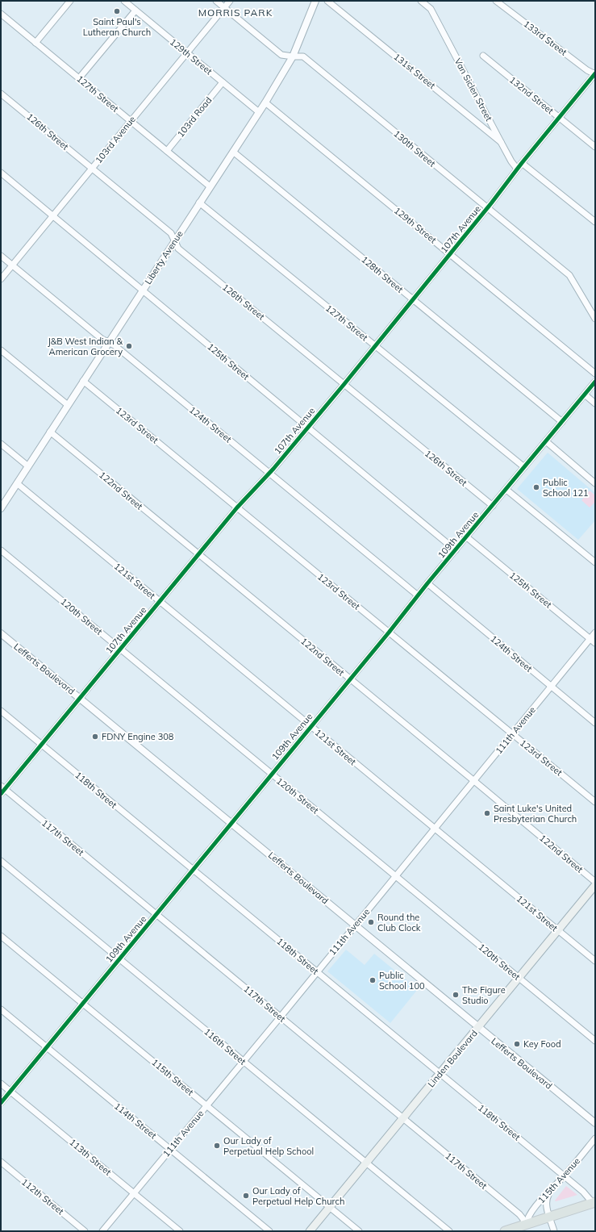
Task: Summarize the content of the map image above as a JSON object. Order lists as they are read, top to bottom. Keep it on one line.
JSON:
{"streets":{"main road":["Linden Boulevard"],"street":["133rd Street","129th Street","131st Street","Van Siclen Street","127th Street","132nd Street","103rd Road","126th Street","103rd Avenue","130th Street","107th Avenue","Liberty Avenue","128th Street","125th Street","124th Street","123rd Street","122nd Street","109th Avenue","121st Street","120th Street","Lefferts Boulevard","111th Avenue","118th Street","117th Street","116th Street","115th Street","114th Street","113th Street","115th Avenue","112th Street"]},"crossings":[["133rd Street","107th Avenue"],["129th Street","103rd Road"],["129th Street","103rd Avenue"],["129th Street","107th Avenue"],["129th Street","Liberty Avenue"],["131st Street","Van Siclen Street"],["Van Siclen Street","107th Avenue"],["127th Street","103rd Road"],["127th Street","103rd Avenue"],["127th Street","107th Avenue"],["127th Street","Liberty Avenue"],["127th Street","109th Avenue"],["132nd Street","107th Avenue"],["126th Street","103rd Avenue"],["126th Street","107th Avenue"],["126th Street","Liberty Avenue"],["126th Street","109th Avenue"],["103rd Avenue","130th Street"],["103rd Avenue","125th Street"],["103rd Avenue","124th Street"],["130th Street","107th Avenue"],["130th Street","Liberty Avenue"],["107th Avenue","128th Street"],["107th Avenue","125th Street"],["107th Avenue","124th Street"],["107th Avenue","123rd Street"],["107th Avenue","122nd Street"],["107th Avenue","121st Street"],["107th Avenue","120th Street"],["107th Avenue","Lefferts Boulevard"],["107th Avenue","118th Street"],["107th Avenue","117th Street"],["Liberty Avenue","128th Street"],["Liberty Avenue","125th Street"],["Liberty Avenue","124th Street"],["Liberty Avenue","123rd Street"],["Liberty Avenue","122nd Street"],["Liberty Avenue","121st Street"],["128th Street","109th Avenue"],["125th Street","109th Avenue"],["125th Street","111th Avenue"],["124th Street","109th Avenue"],["124th Street","111th Avenue"],["123rd Street","109th Avenue"],["123rd Street","111th Avenue"],["122nd Street","109th Avenue"],["122nd Street","111th Avenue"],["109th Avenue","121st Street"],["109th Avenue","120th Street"],["109th Avenue","Lefferts Boulevard"],["109th Avenue","118th Street"],["109th Avenue","117th Street"],["109th Avenue","116th Street"],["109th Avenue","115th Street"],["109th Avenue","114th Street"],["109th Avenue","113th Street"],["121st Street","111th Avenue"],["121st Street","Linden Boulevard"],["120th Street","111th Avenue"],["120th Street","Linden Boulevard"],["Lefferts Boulevard","111th Avenue"],["Lefferts Boulevard","Linden Boulevard"],["111th Avenue","118th Street"],["111th Avenue","117th Street"],["111th Avenue","116th Street"],["111th Avenue","115th Street"],["111th Avenue","114th Street"],["111th Avenue","113th Street"],["118th Street","Linden Boulevard"],["118th Street","115th Avenue"],["117th Street","Linden Boulevard"],["117th Street","115th Avenue"],["116th Street","Linden Boulevard"],["Linden Boulevard","115th Street"]],"districts":["MORRIS PARK"],"places":["Saint Paul's Lutheran Church","J&B West Indian & American Grocery","Public School 121","FDNY Engine 308","Saint Luke's United Presbyterian Church","Round the Club Clock","Public School 100","The Figure Studio","Key Food","Our Lady of Perpetual Help School","Our Lady of Perpetual Help Church"]}
